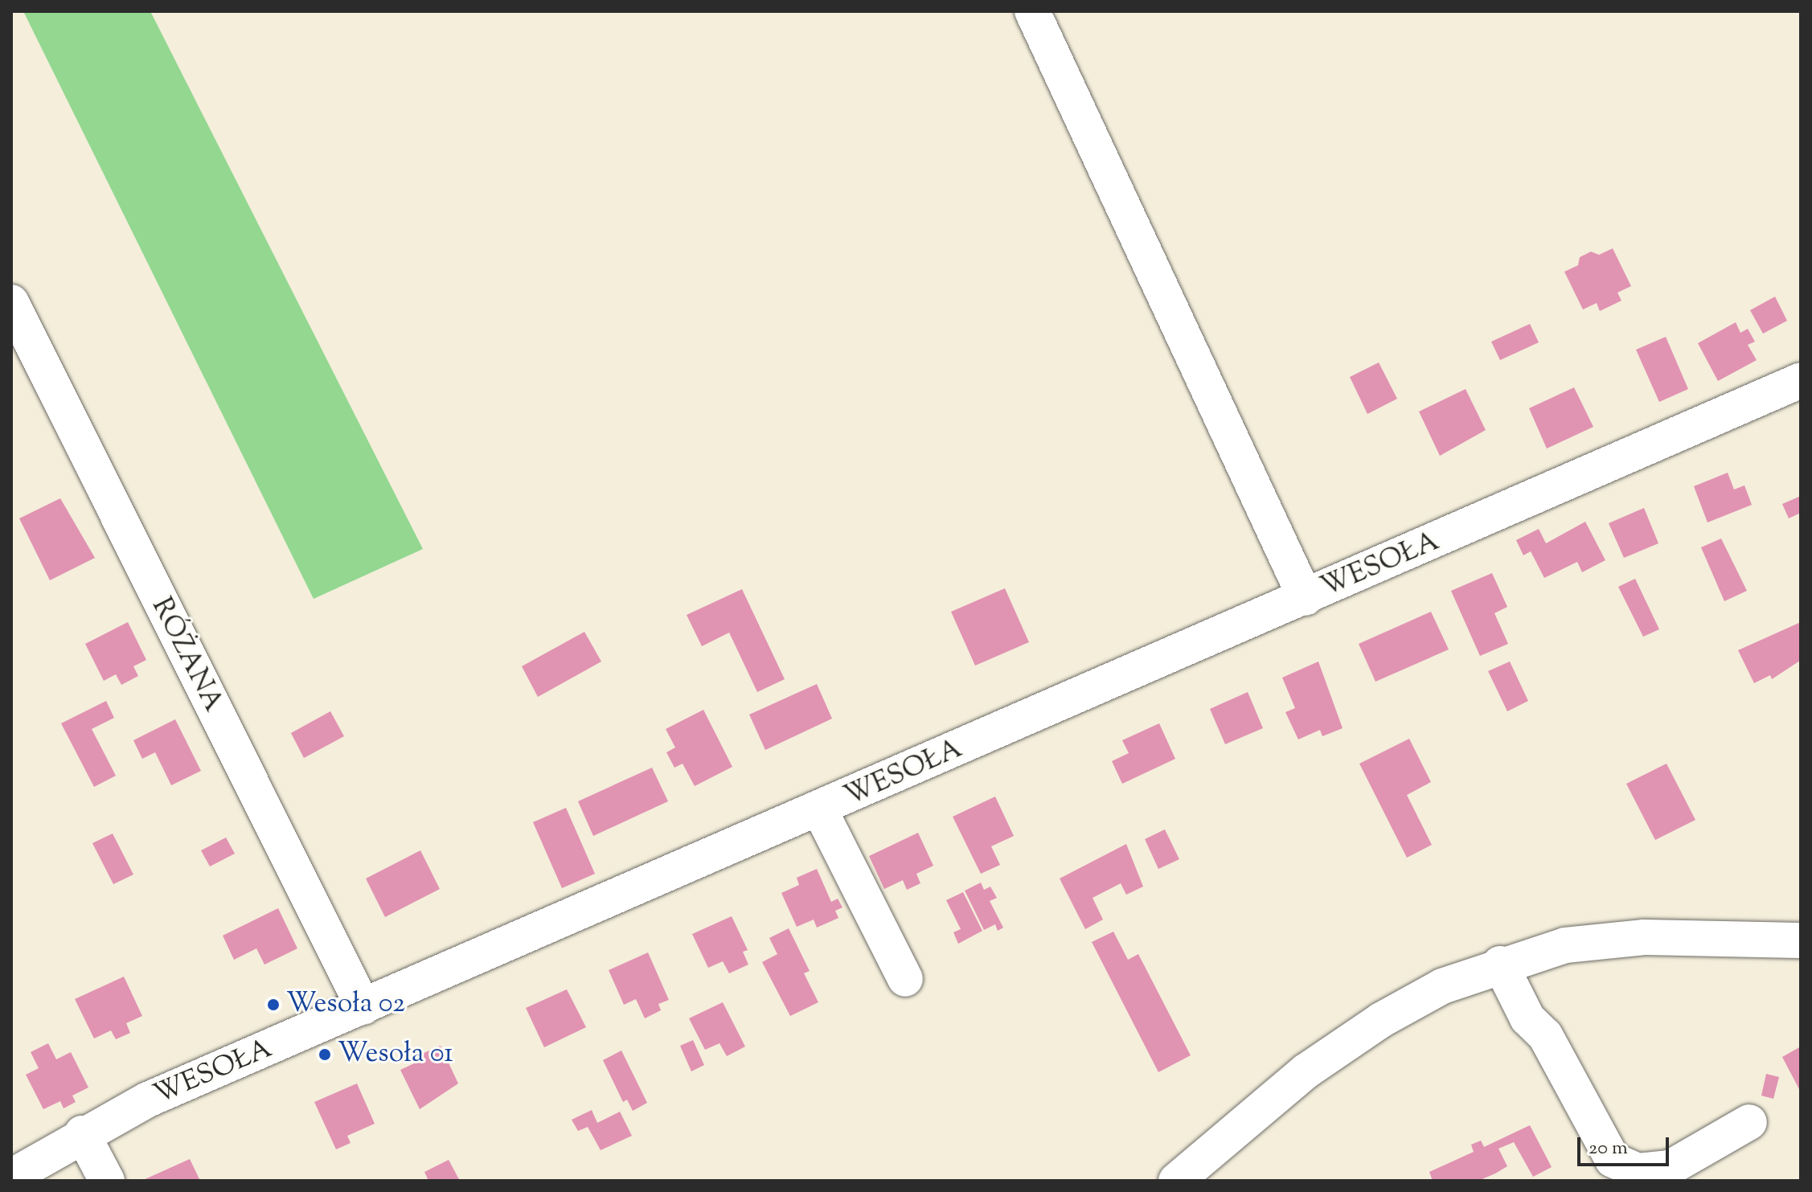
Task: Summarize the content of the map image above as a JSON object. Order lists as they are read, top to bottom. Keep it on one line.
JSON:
{"streets":{"street":["WESOŁA","RÓŻANA"]},"crossings":[["WESOŁA","RÓŻANA"]],"places":["Wesoła 02","Wesoła 01"],"scale_bar":"20 m"}
